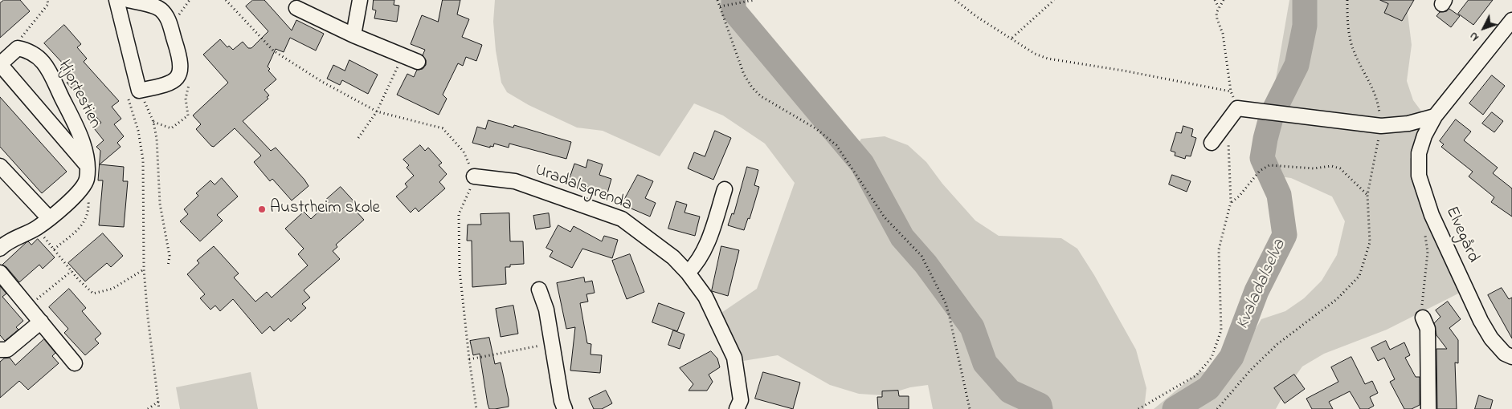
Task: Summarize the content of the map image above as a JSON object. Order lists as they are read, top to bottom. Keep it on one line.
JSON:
{"streets":{"street":["Hjortestien","Uradalsgrenda","Elvegård"]},"water":["Kvaladalselva"],"places":["Austrheim skole"],"north":"bottom left"}
